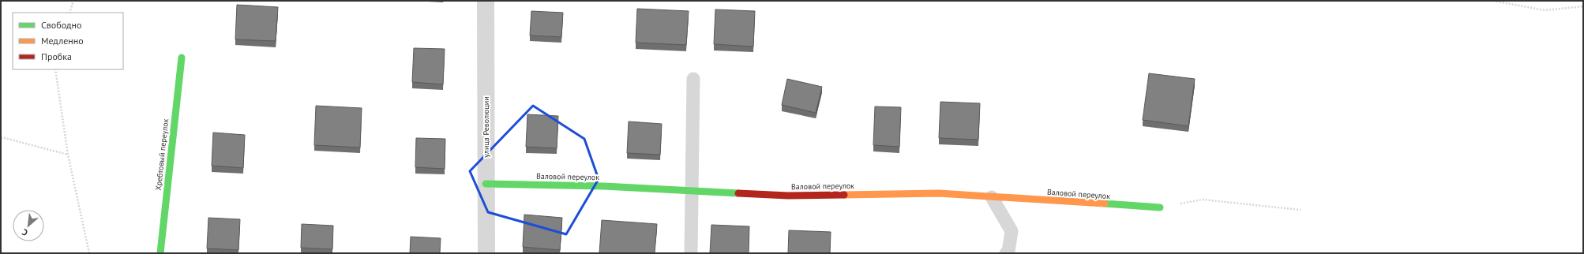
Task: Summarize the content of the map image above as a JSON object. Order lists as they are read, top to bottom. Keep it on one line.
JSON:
{"streets":{"street":["улица Революции","Хребтовый переулок","Валовой переулок"]},"crossings":[["улица Революции","Валовой переулок"]],"legend":["Свободно","Медленно","Пробка"],"north":"bottom left"}
